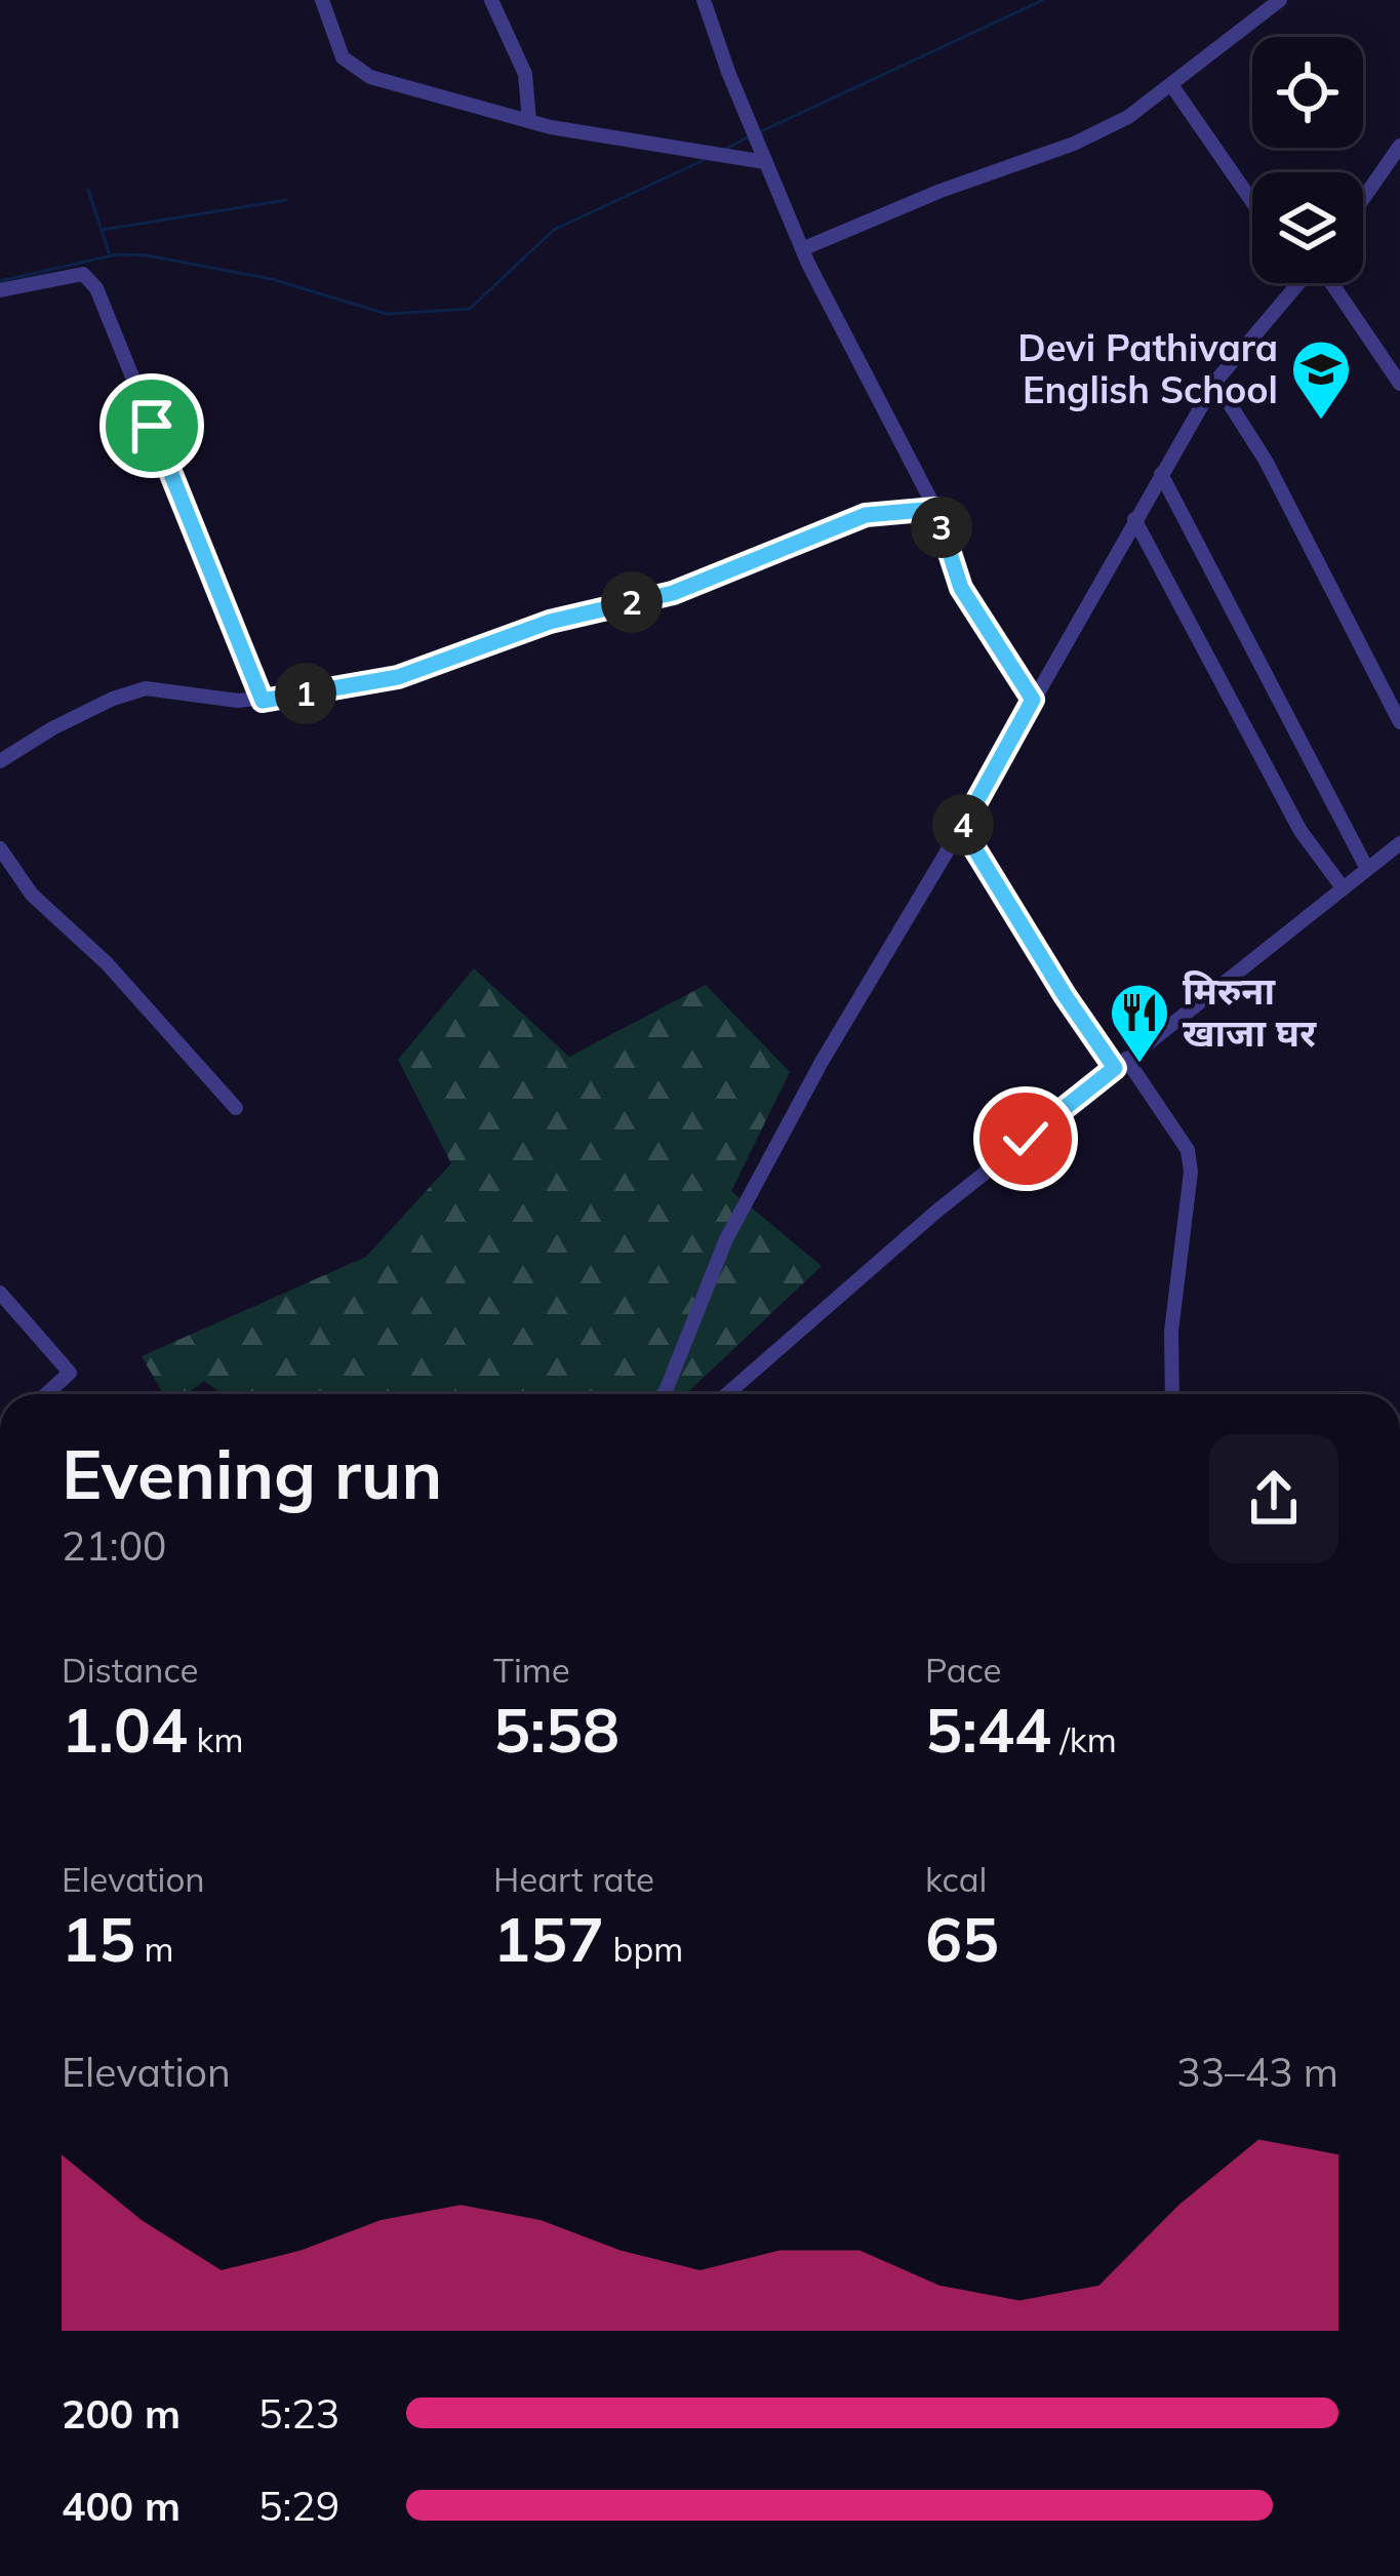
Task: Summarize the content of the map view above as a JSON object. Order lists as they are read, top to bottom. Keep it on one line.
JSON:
{"places":{"school or university":["Devi Pathivara English School"],"restaurant":["मिरुना खाजा घर"]},"page":{"pins":["3","2","1","4"],"heading":["Evening run","21:00"],"stats":[["Distance","1.04 km"],["Time","5:58"],["Pace","5:44 /km"],["Elevation","15 m"],["Heart rate","157 bpm"],["kcal","65"]],"chart":["Elevation","33–43 m"],"list":[{"name":"200 m","note":"5:23"},{"name":"400 m","note":"5:29"}]}}
